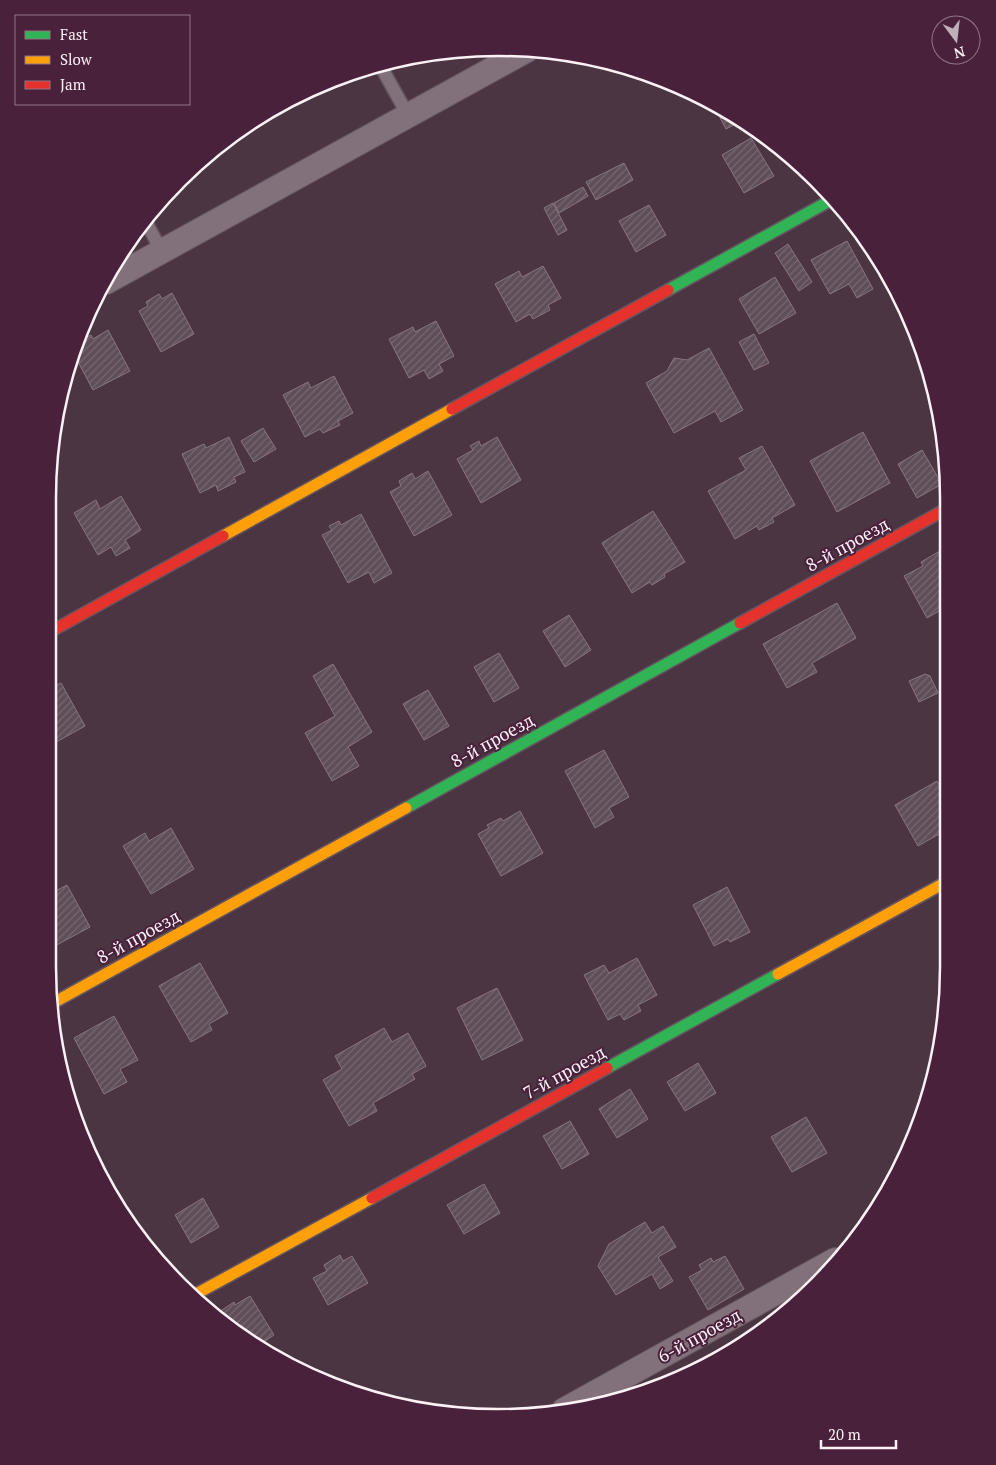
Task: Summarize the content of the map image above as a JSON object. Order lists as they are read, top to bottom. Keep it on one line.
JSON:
{"streets":{"street":["8-й проезд","7-й проезд","6-й проезд"]},"legend":["Fast","Slow","Jam"],"scale_bar":"20 m","north":"bottom"}
